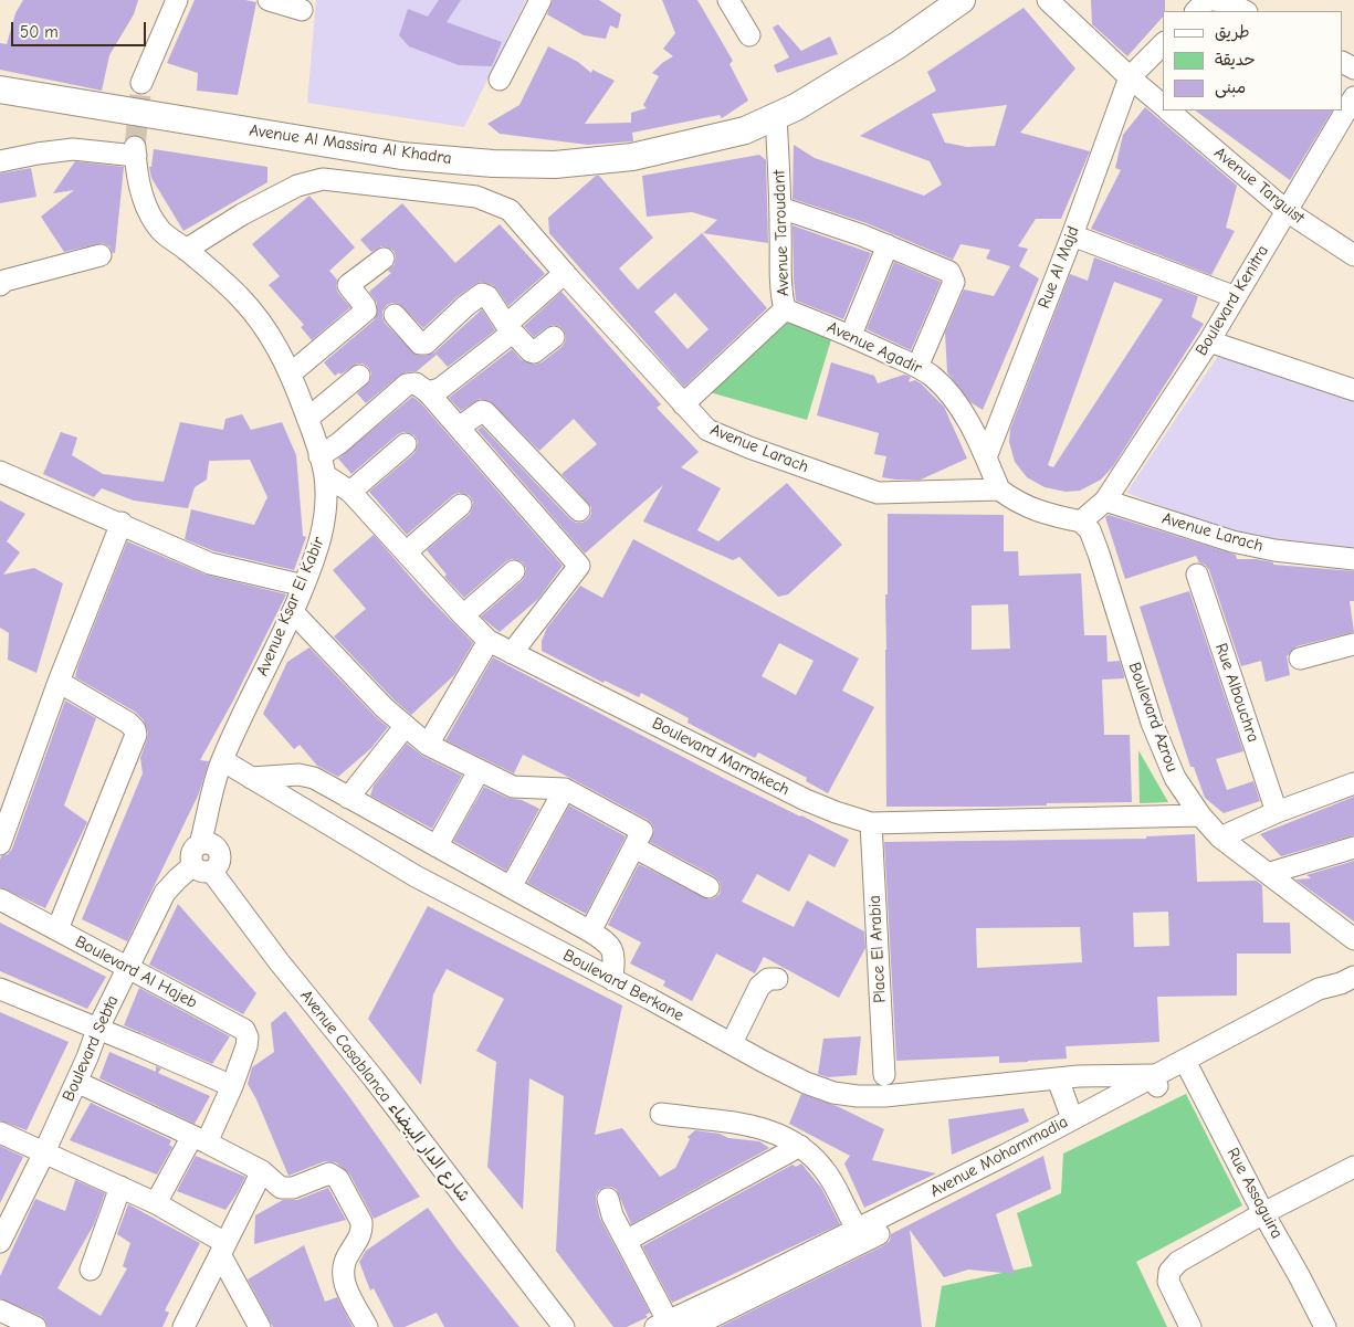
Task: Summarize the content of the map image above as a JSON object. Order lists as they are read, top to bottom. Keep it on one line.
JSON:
{"streets":{"main road":["Avenue Al Massira Al Khadra"],"street":["Avenue Targuist","Avenue Taroudant","Rue Al Majd","Boulevard Kenitra","Avenue Agadir","Avenue Larach","Avenue Ksar El Kabir","Rue Albouchra","Boulevard Azrou","Boulevard Marrakech","Place El Arabia","Boulevard Al Hajeb","Boulevard Berkane","Boulevard Sebta","Avenue Casablanca شارع الدار البيضاء","Avenue Mohammadia","Rue Assaguira"]},"crossings":[["Avenue Al Massira Al Khadra","Avenue Taroudant"],["Avenue Targuist","Rue Al Majd"],["Avenue Targuist","Boulevard Kenitra"],["Avenue Taroudant","Avenue Agadir"],["Avenue Taroudant","Avenue Larach"],["Rue Al Majd","Avenue Agadir"],["Boulevard Kenitra","Avenue Larach"],["Avenue Agadir","Avenue Larach"],["Avenue Larach","Avenue Ksar El Kabir"],["Avenue Ksar El Kabir","Boulevard Marrakech"],["Avenue Ksar El Kabir","Boulevard Berkane"],["Avenue Ksar El Kabir","Boulevard Sebta"],["Avenue Ksar El Kabir","Avenue Casablanca شارع الدار البيضاء"],["Boulevard Azrou","Boulevard Marrakech"],["Boulevard Marrakech","Place El Arabia"],["Boulevard Al Hajeb","Boulevard Sebta"],["Boulevard Berkane","Avenue Mohammadia"],["Boulevard Sebta","Avenue Casablanca شارع الدار البيضاء"],["Avenue Mohammadia","Rue Assaguira"]],"legend":["طريق","حديقة","مبنى"],"scale_bar":"50 m"}
